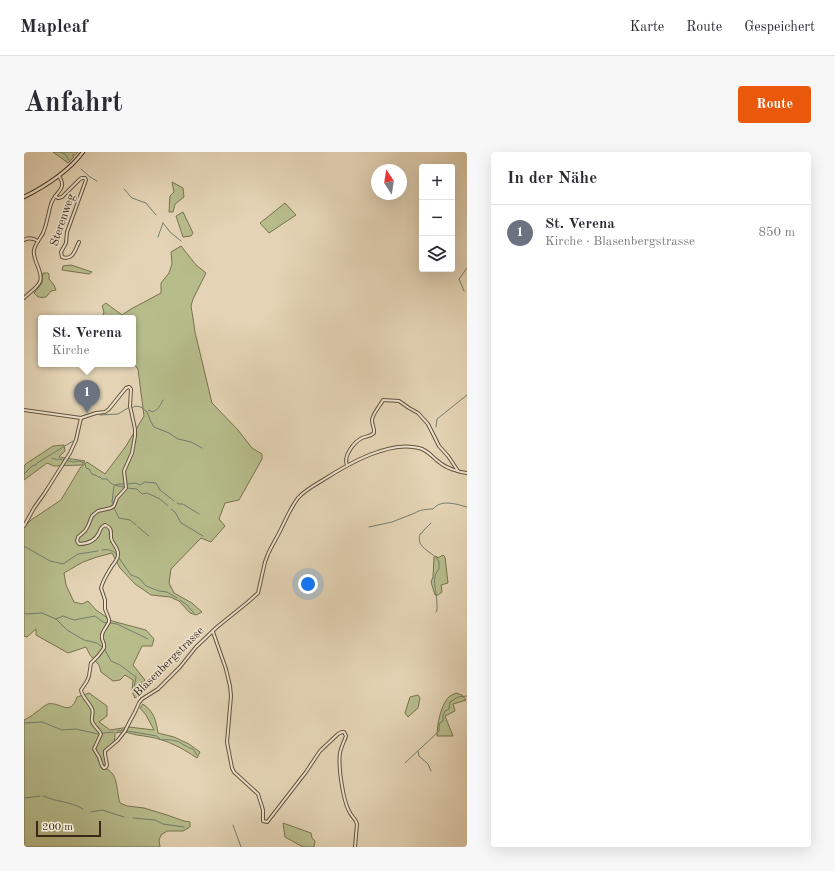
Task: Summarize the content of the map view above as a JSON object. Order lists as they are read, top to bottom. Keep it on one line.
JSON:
{"streets":{"street":["Sterenweg","Blasenbergstrasse"]},"scale_bar":"200 m","north":"top","page":{"header":"Mapleaf","nav":["Karte","Route","Gespeichert"],"buttons":"Route","title":"Anfahrt","heading":"In der Nähe","map_buttons":["+","−"],"list":[{"mark":"1","name":"St. Verena","note":"Kirche · Blasenbergstrasse","value":"850 m"}],"popup":["St. Verena","Kirche"],"pins":"1","scale":"200 m"}}
